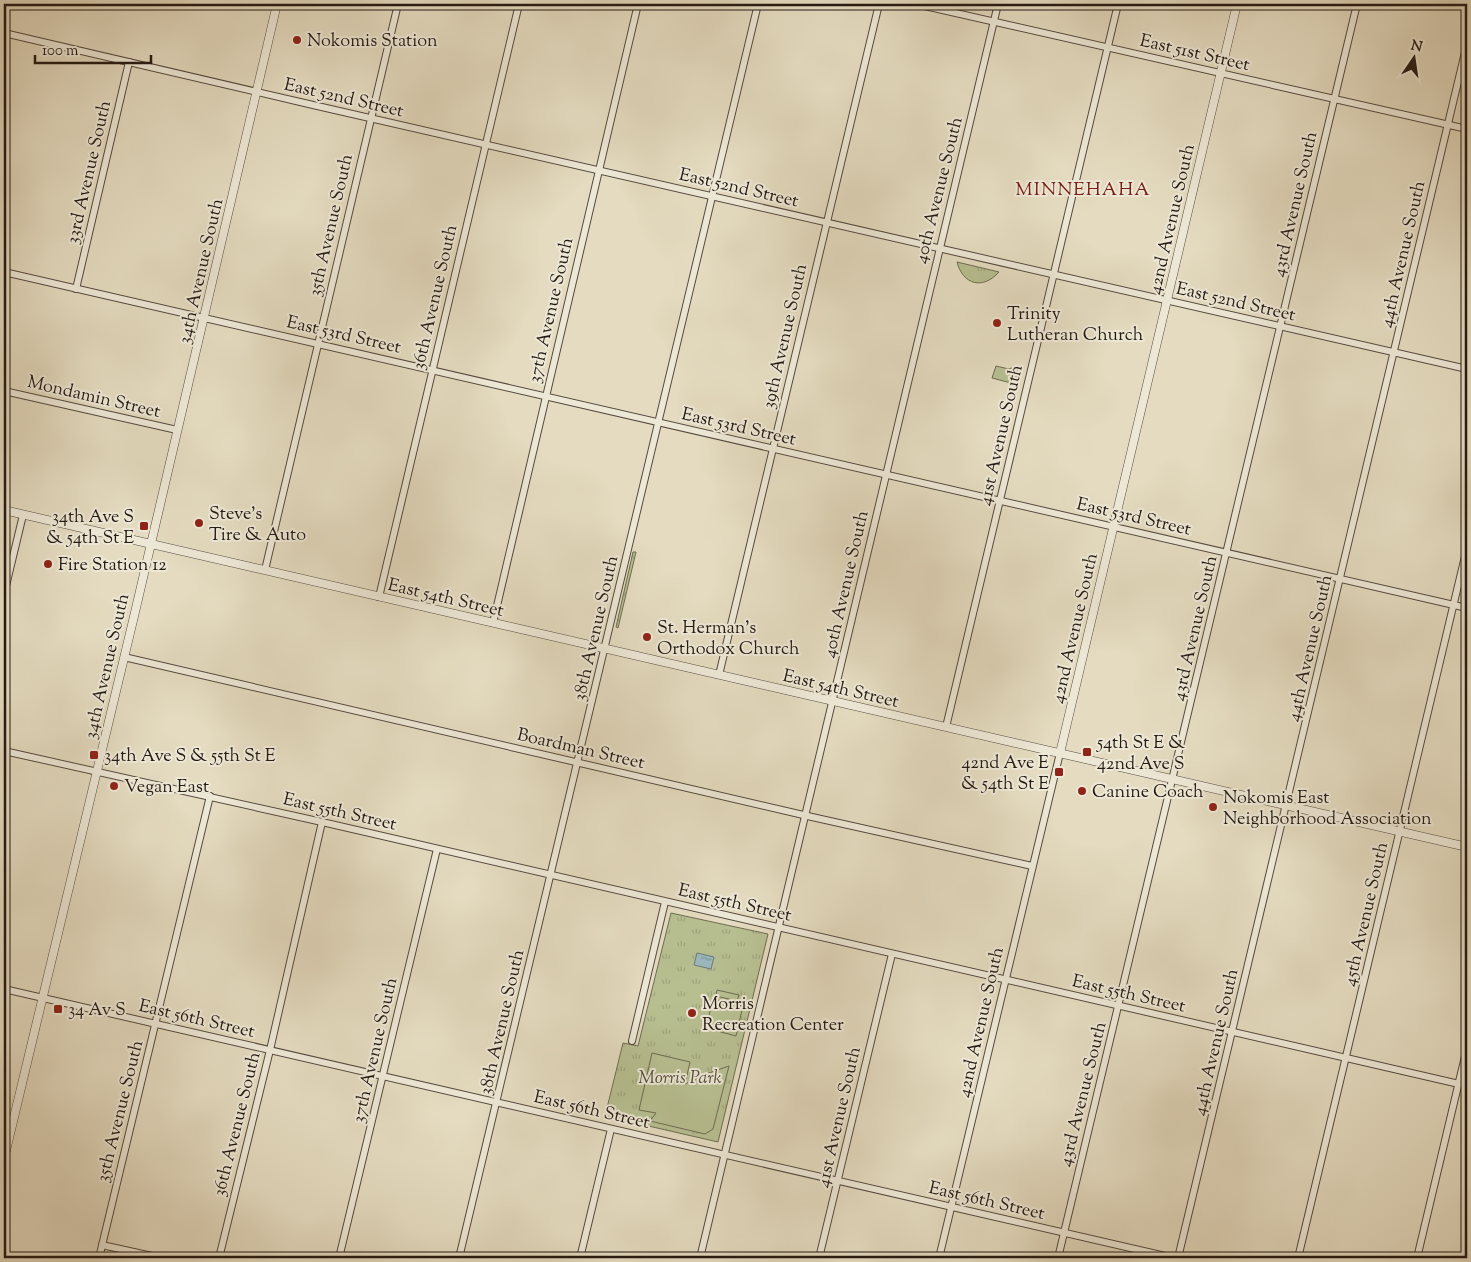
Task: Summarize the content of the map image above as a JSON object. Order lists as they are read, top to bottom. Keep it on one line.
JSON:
{"streets":{"street":["East 51st Street","East 52nd Street","33rd Avenue South","40th Avenue South","43rd Avenue South","42nd Avenue South","35th Avenue South","44th Avenue South","34th Avenue South","36th Avenue South","37th Avenue South","East 53rd Street","39th Avenue South","Mondamin Street","41st Avenue South","East 54th Street","38th Avenue South","Boardman Street","East 55th Street","45th Avenue South","East 56th Street"]},"crossings":[["East 51st Street","40th Avenue South"],["East 51st Street","43rd Avenue South"],["East 51st Street","42nd Avenue South"],["East 51st Street","44th Avenue South"],["East 51st Street","41st Avenue South"],["East 52nd Street","33rd Avenue South"],["East 52nd Street","40th Avenue South"],["East 52nd Street","43rd Avenue South"],["East 52nd Street","42nd Avenue South"],["East 52nd Street","35th Avenue South"],["East 52nd Street","44th Avenue South"],["East 52nd Street","34th Avenue South"],["East 52nd Street","36th Avenue South"],["East 52nd Street","37th Avenue South"],["East 52nd Street","39th Avenue South"],["East 52nd Street","41st Avenue South"],["East 52nd Street","38th Avenue South"],["33rd Avenue South","East 53rd Street"],["40th Avenue South","East 53rd Street"],["40th Avenue South","East 54th Street"],["40th Avenue South","Boardman Street"],["40th Avenue South","East 55th Street"],["40th Avenue South","East 56th Street"],["43rd Avenue South","East 53rd Street"],["43rd Avenue South","East 54th Street"],["43rd Avenue South","East 55th Street"],["43rd Avenue South","East 56th Street"],["42nd Avenue South","East 53rd Street"],["42nd Avenue South","East 54th Street"],["42nd Avenue South","Boardman Street"],["42nd Avenue South","East 55th Street"],["42nd Avenue South","East 56th Street"],["35th Avenue South","East 53rd Street"],["35th Avenue South","East 54th Street"],["35th Avenue South","East 55th Street"],["35th Avenue South","East 56th Street"],["44th Avenue South","East 53rd Street"],["44th Avenue South","East 54th Street"],["44th Avenue South","East 55th Street"],["34th Avenue South","East 53rd Street"],["34th Avenue South","Mondamin Street"],["34th Avenue South","East 54th Street"],["34th Avenue South","Boardman Street"],["34th Avenue South","East 55th Street"],["34th Avenue South","East 56th Street"],["36th Avenue South","East 53rd Street"],["36th Avenue South","East 54th Street"],["36th Avenue South","East 55th Street"],["36th Avenue South","East 56th Street"],["37th Avenue South","East 53rd Street"],["37th Avenue South","East 54th Street"],["37th Avenue South","East 55th Street"],["37th Avenue South","East 56th Street"],["East 53rd Street","39th Avenue South"],["East 53rd Street","41st Avenue South"],["East 53rd Street","38th Avenue South"],["East 53rd Street","45th Avenue South"],["39th Avenue South","East 54th Street"],["41st Avenue South","East 54th Street"],["41st Avenue South","East 55th Street"],["41st Avenue South","East 56th Street"],["East 54th Street","38th Avenue South"],["East 54th Street","45th Avenue South"],["38th Avenue South","Boardman Street"],["38th Avenue South","East 55th Street"],["38th Avenue South","East 56th Street"],["East 55th Street","45th Avenue South"]],"districts":["MINNEHAHA"],"parks":["Morris Park"],"places":{"other":["Nokomis Station","Trinity Lutheran Church","Steve's Tire & Auto","Fire Station 12","St. Herman's Orthodox Church","Vegan East","Canine Coach","Nokomis East Neighborhood Association","Morris Recreation Center"],"transit":["34th Ave S & 54th St E","54th St E & 42nd Ave S","34th Ave S & 55th St E","42nd Ave E & 54th St E","34 Av S"]},"scale_bar":"100 m","north":"top"}
